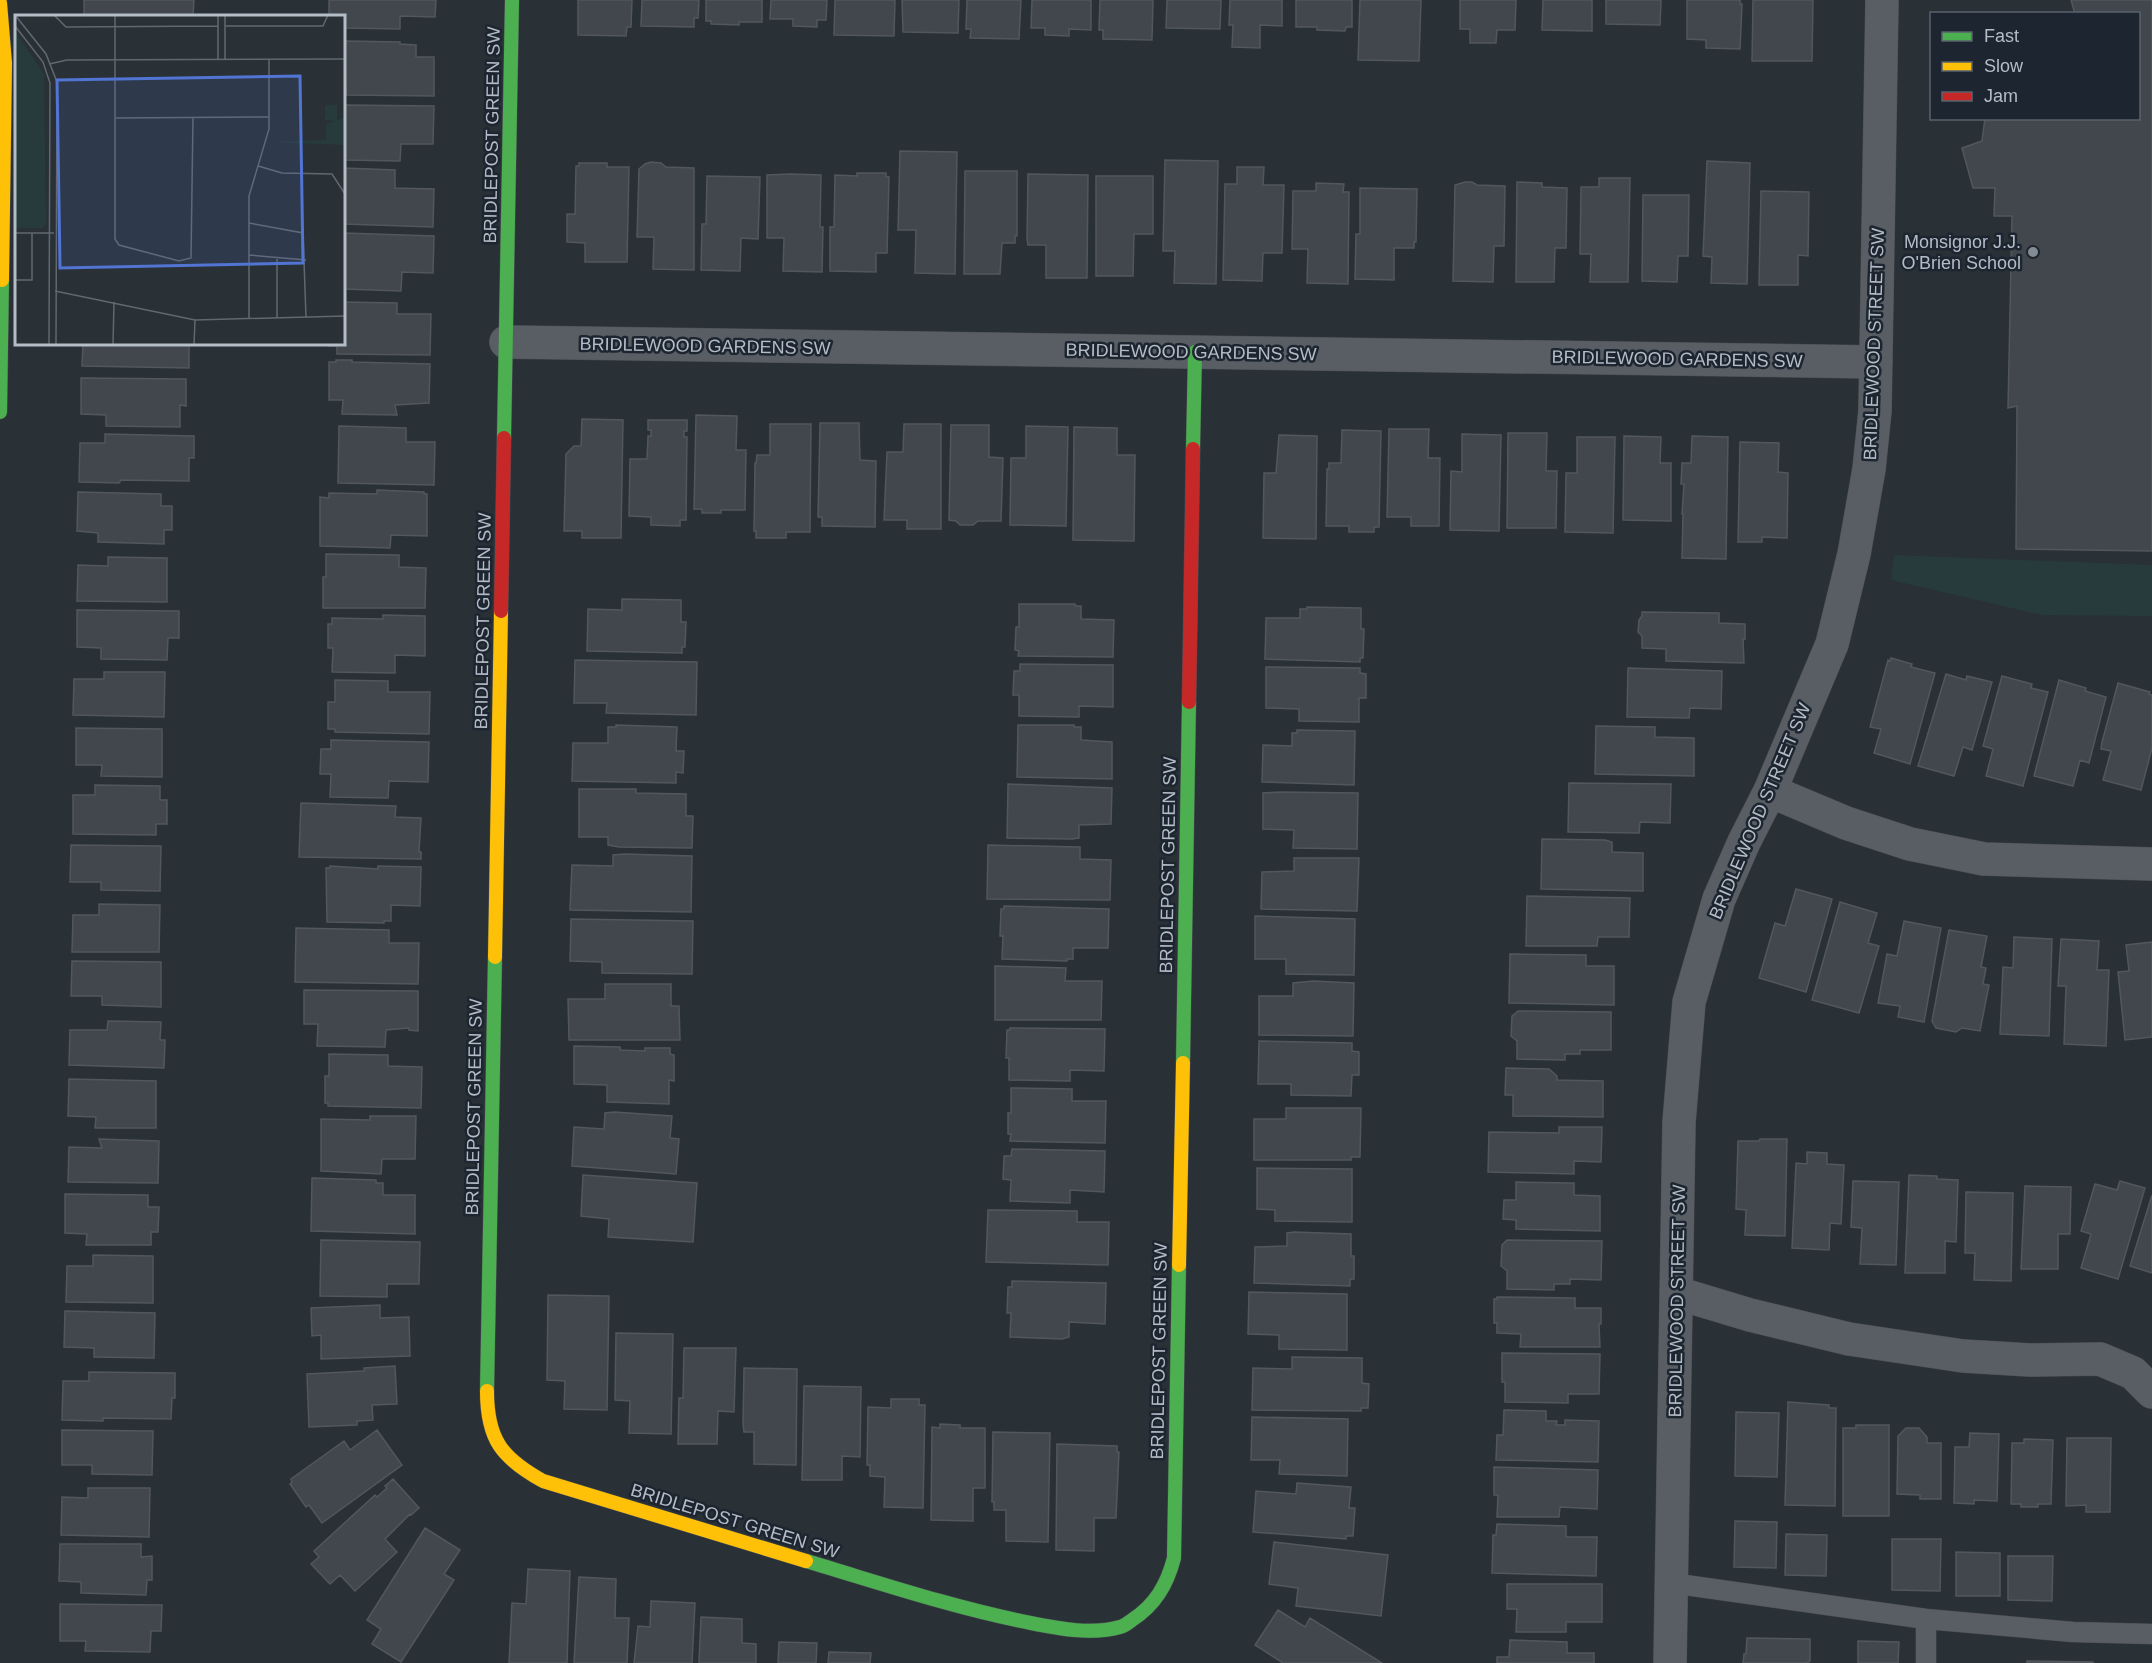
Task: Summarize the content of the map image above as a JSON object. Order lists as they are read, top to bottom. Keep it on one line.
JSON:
{"streets":{"street":["BRIDLEPOST GREEN SW","BRIDLEWOOD STREET SW","BRIDLEWOOD GARDENS SW"]},"crossings":[["BRIDLEPOST GREEN SW","BRIDLEWOOD GARDENS SW"],["BRIDLEWOOD STREET SW","BRIDLEWOOD GARDENS SW"]],"places":["Monsignor J.J. O'Brien School"],"legend":["Fast","Slow","Jam"]}
